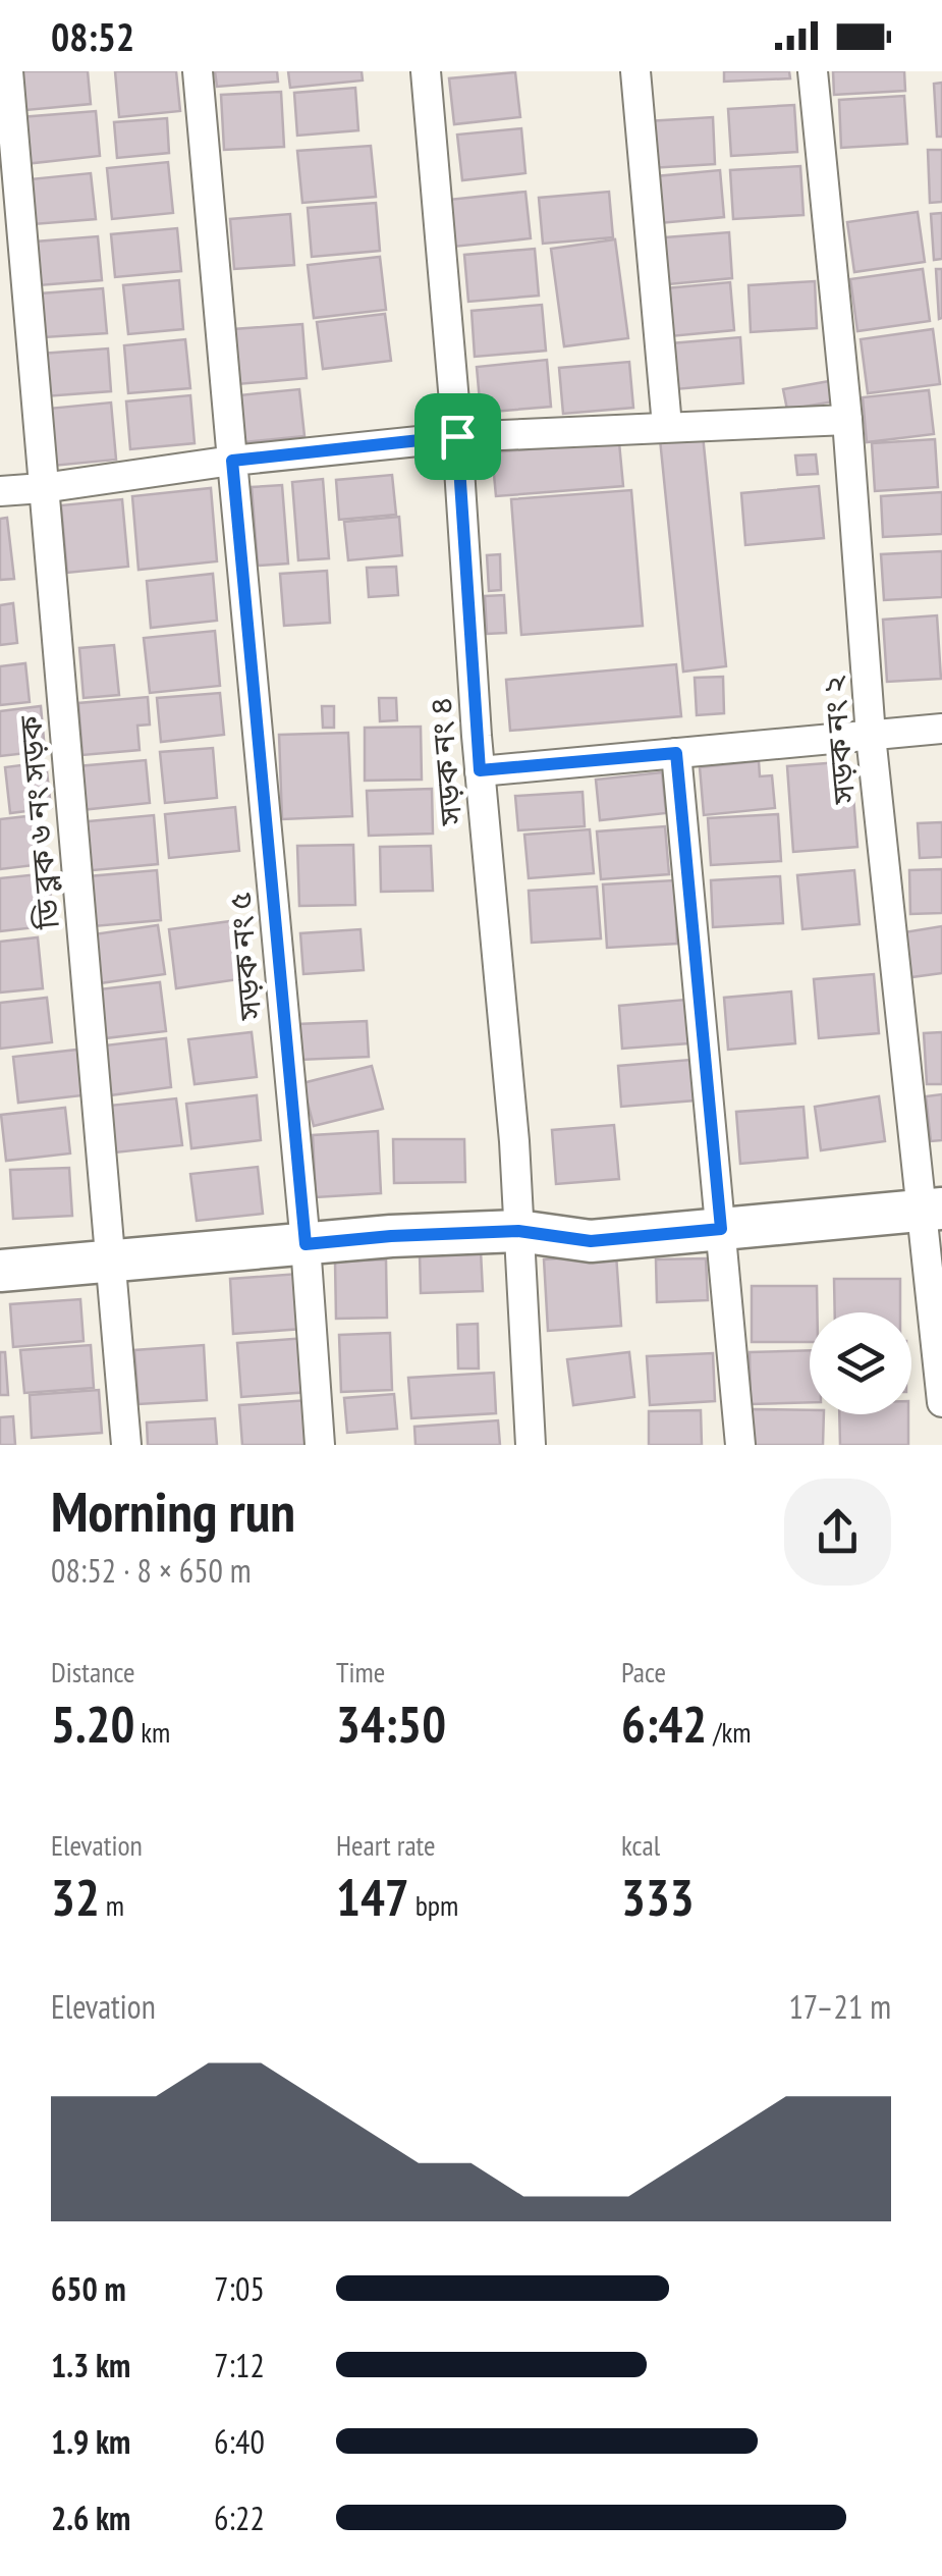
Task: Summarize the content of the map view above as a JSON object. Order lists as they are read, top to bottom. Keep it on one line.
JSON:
{"streets":{"street":["সড়ক নং ২","সড়ক নং ৪","ডি ব্লক ৬ নং সড়ক","সড়ক নং ৫"]},"page":{"status":"08:52","heading":["Morning run","08:52 · 8 × 650 m"],"stats":[["Distance","5.20 km"],["Time","34:50"],["Pace","6:42 /km"],["Elevation","32 m"],["Heart rate","147 bpm"],["kcal","333"]],"chart":["Elevation","17–21 m"],"list":[{"name":"650 m","note":"7:05"},{"name":"1.3 km","note":"7:12"},{"name":"1.9 km","note":"6:40"},{"name":"2.6 km","note":"6:22"}]}}
